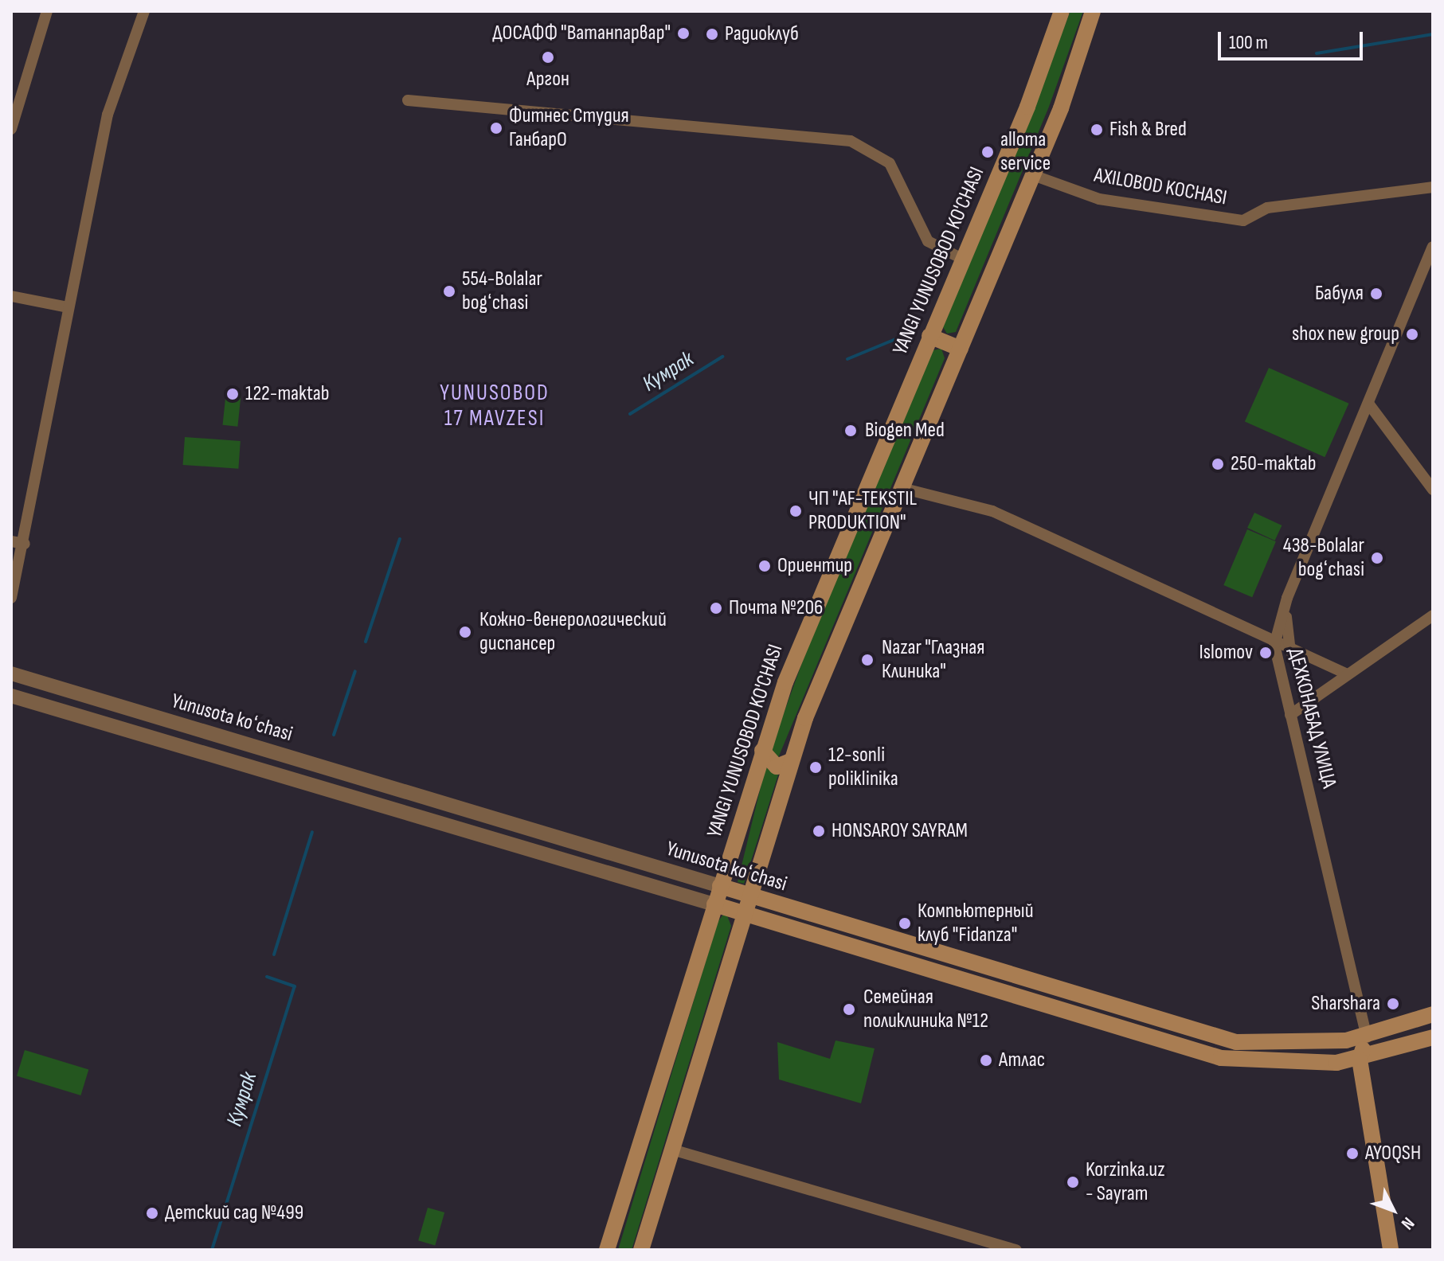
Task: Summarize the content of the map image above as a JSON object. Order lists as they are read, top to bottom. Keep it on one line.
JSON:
{"streets":{"main road":["YANGI YUNUSOBOD KO'CHASI","Yunusota koʻchasi"],"street":["AXILOBOD KOCHASI","ДЕХКОНАБАД УЛИЦА"]},"crossings":[["YANGI YUNUSOBOD KO'CHASI","Yunusota koʻchasi"],["Yunusota koʻchasi","ДЕХКОНАБАД УЛИЦА"]],"districts":["YUNUSOBOD 17 MAVZESI"],"water":["Кумрак"],"places":["ДОСАФФ \"Ватанпарвар\"","Радиоклуб","Аргон","Фитнес Студия ГанбарО","Fish & Bred","alloma service","554-Bolalar bogʻchasi","Бабуля","shox new group","122-maktab","Biogen Med","250-maktab","ЧП \"AF-TEKSTIL PRODUKTION\"","438-Bolalar bogʻchasi","Ориентир","Почта №206","Кожно-венерологический диспансер","Islomov","Nazar \"Глазная Клиника\"","12-sonli poliklinika","HONSAROY SAYRAM","Компьютерный клуб \"Fidanza\"","Sharshara","Семейная поликлиника №12","Атлас","AYOQSH","Korzinka.uz - Sayram","Детский сад №499"],"scale_bar":"100 m","north":"bottom right"}
